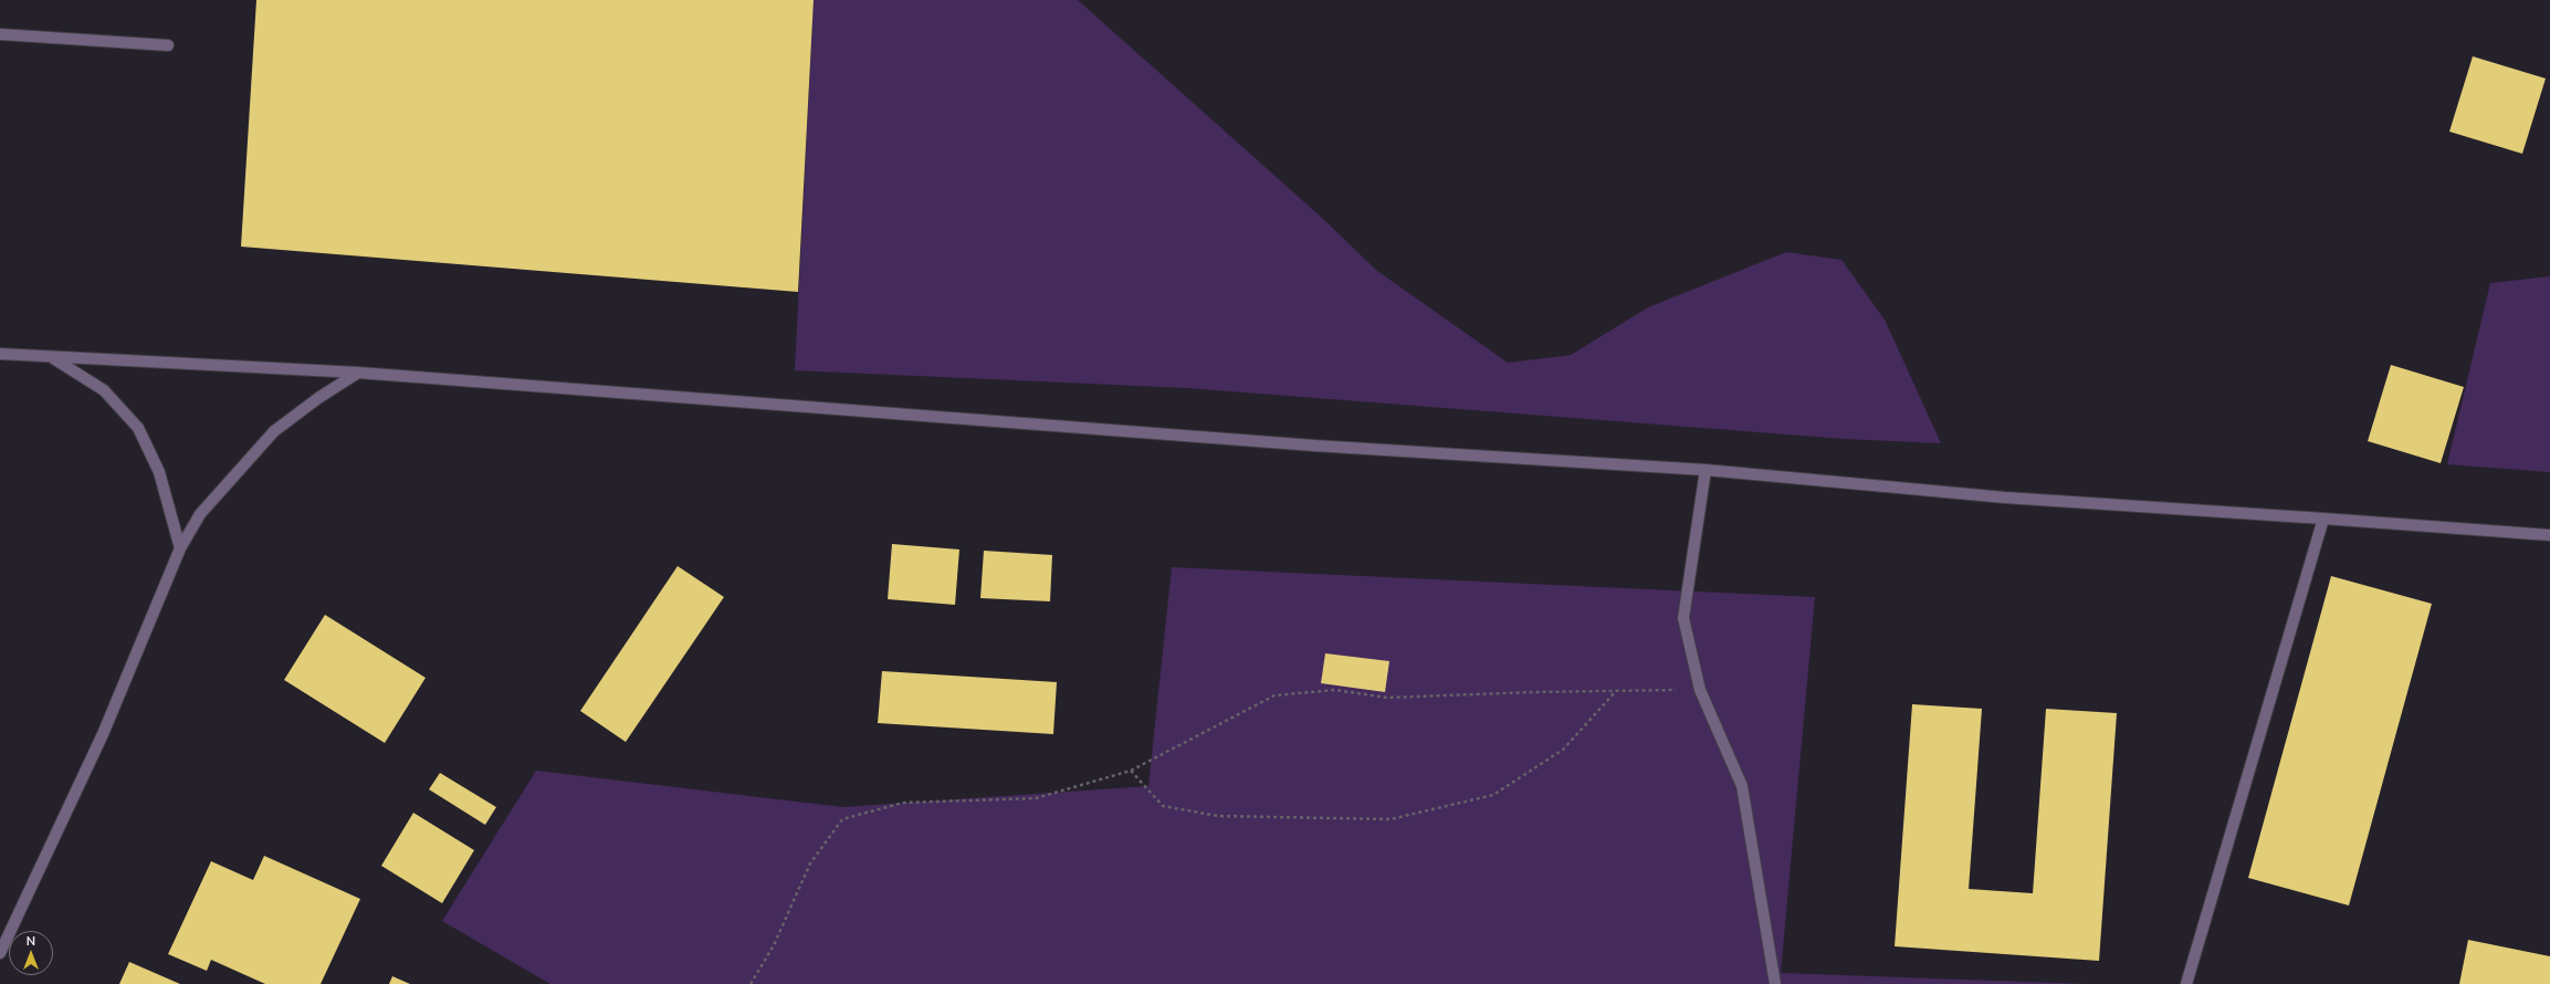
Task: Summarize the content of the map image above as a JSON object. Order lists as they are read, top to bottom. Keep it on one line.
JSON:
{"north":"top"}
